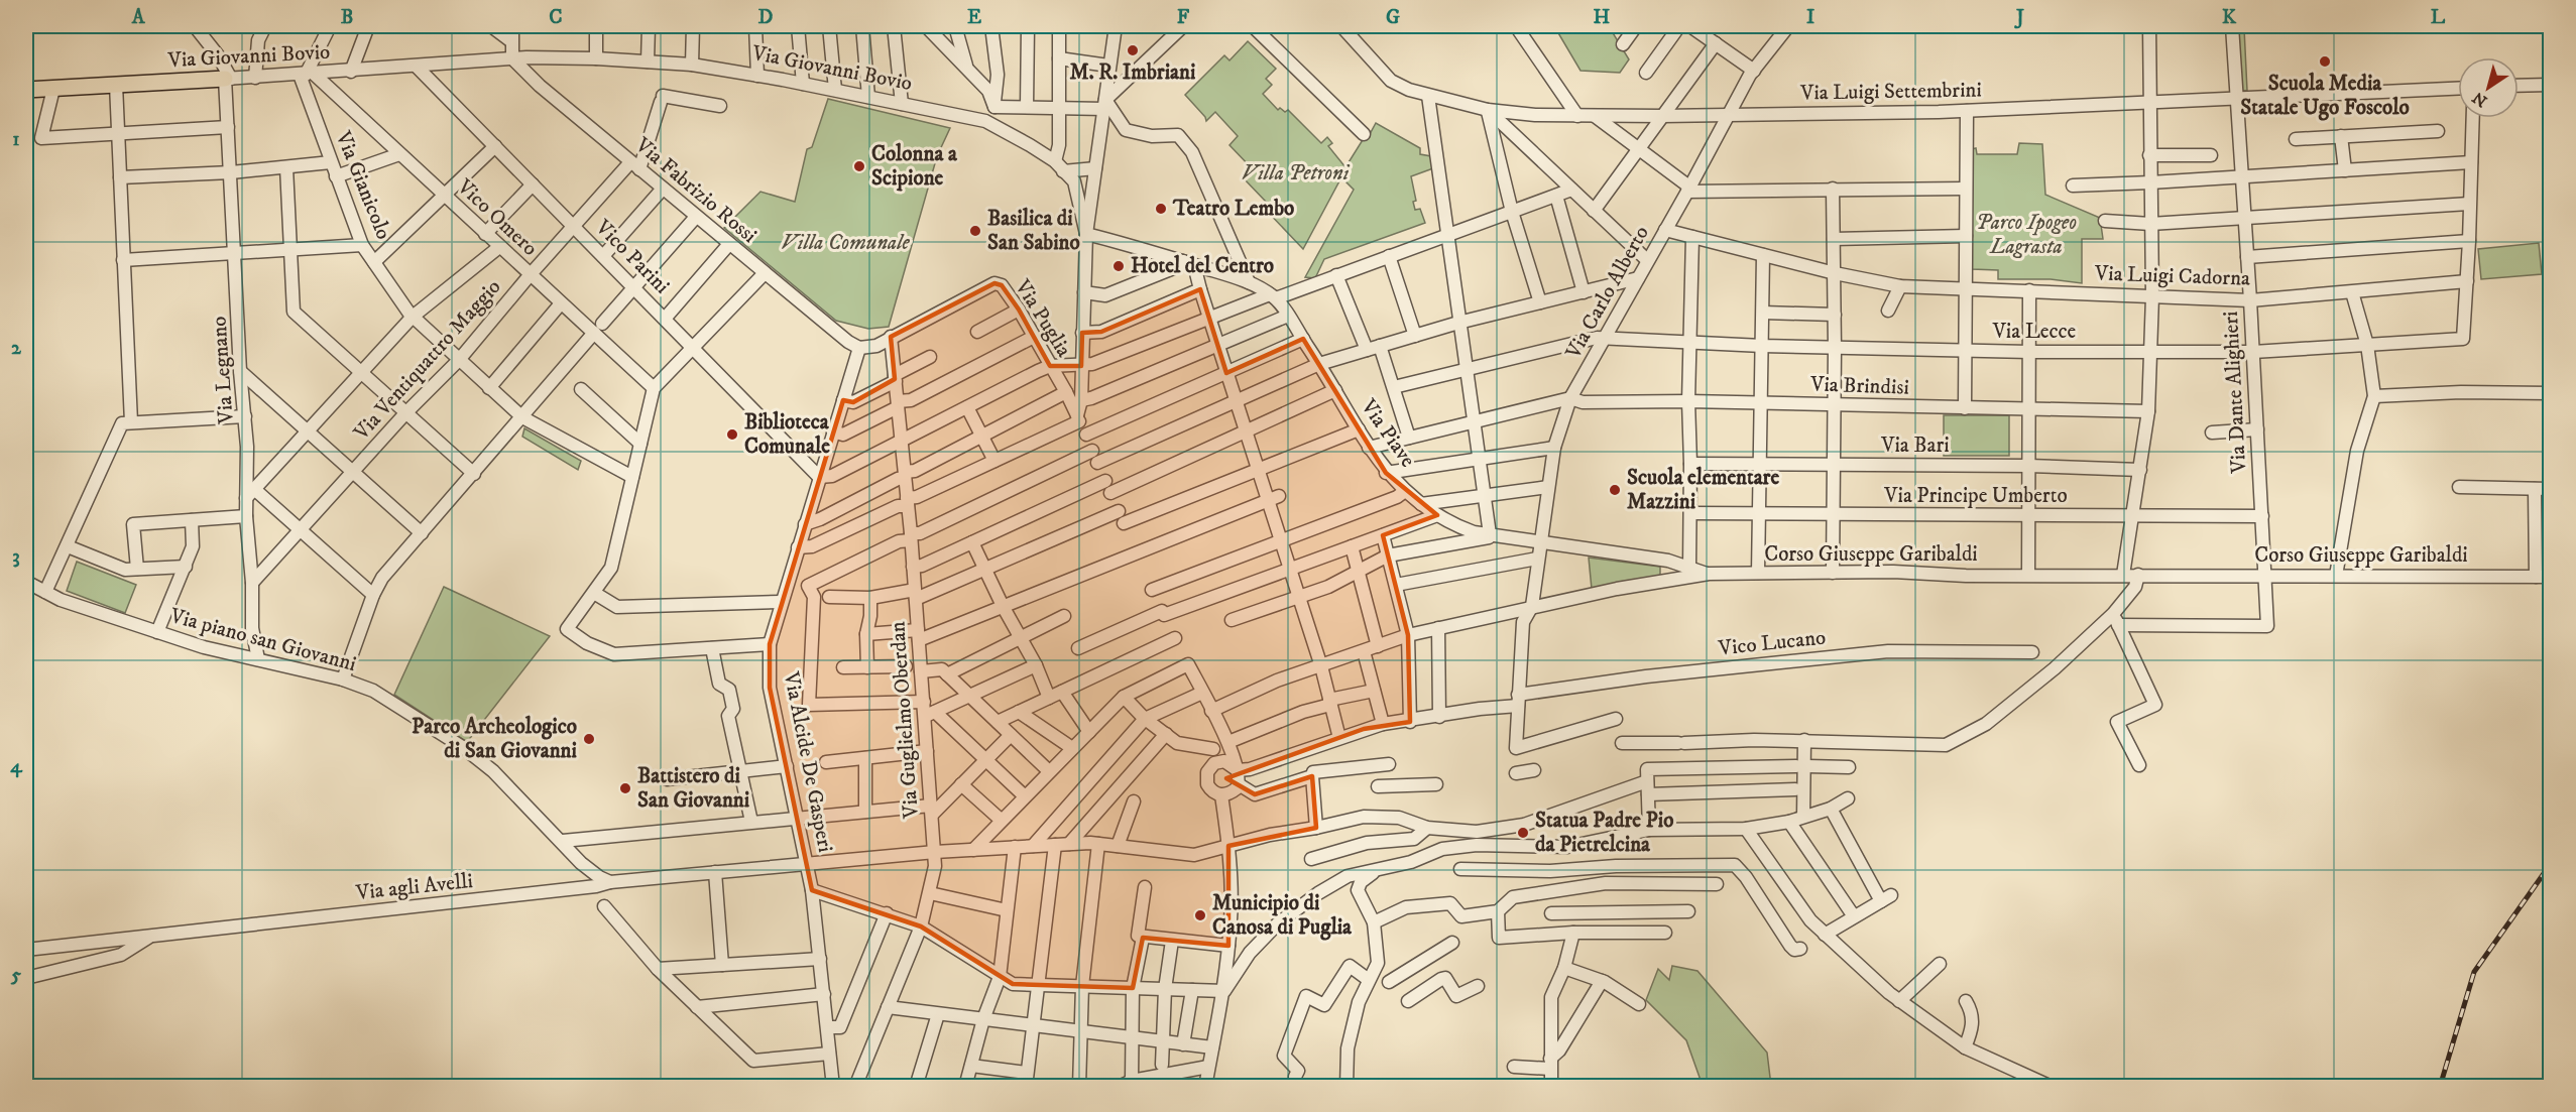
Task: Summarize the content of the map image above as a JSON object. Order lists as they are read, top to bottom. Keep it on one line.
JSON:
{"streets":{"main road":["Via Giovanni Bovio"],"street":["Via Luigi Settembrini","Via Gianicolo","Via Fabrizio Rossi","Vico Omero","Vico Parini","Via Luigi Cadorna","Via Carlo Alberto","Via Puglia","Via Lecce","Via Ventiquattro Maggio","Via Legnano","Via Brindisi","Via Dante Alighieri","Via Piave","Via Bari","Via Principe Umberto","Corso Giuseppe Garibaldi","Via piano san Giovanni","Vico Lucano","Via Guglielmo Oberdan","Via Alcide De Gasperi","Via agli Avelli"]},"crossings":[["Via Giovanni Bovio","Via Gianicolo"],["Via Giovanni Bovio","Via Fabrizio Rossi"],["Via Giovanni Bovio","Vico Omero"],["Via Giovanni Bovio","Vico Parini"],["Via Giovanni Bovio","Via Legnano"],["Via Luigi Settembrini","Via Carlo Alberto"],["Via Luigi Settembrini","Via Dante Alighieri"],["Via Gianicolo","Vico Omero"],["Via Gianicolo","Via Ventiquattro Maggio"],["Via Fabrizio Rossi","Via Puglia"],["Via Fabrizio Rossi","Via Ventiquattro Maggio"],["Via Fabrizio Rossi","Via Alcide De Gasperi"],["Vico Omero","Via Ventiquattro Maggio"],["Vico Parini","Via Ventiquattro Maggio"],["Vico Parini","Via Alcide De Gasperi"],["Via Luigi Cadorna","Via Carlo Alberto"],["Via Luigi Cadorna","Via Lecce"],["Via Luigi Cadorna","Via Dante Alighieri"],["Via Carlo Alberto","Via Lecce"],["Via Carlo Alberto","Via Brindisi"],["Via Carlo Alberto","Via Piave"],["Via Carlo Alberto","Corso Giuseppe Garibaldi"],["Via Carlo Alberto","Vico Lucano"],["Via Puglia","Via Guglielmo Oberdan"],["Via Puglia","Via Alcide De Gasperi"],["Via Lecce","Via Dante Alighieri"],["Via Ventiquattro Maggio","Via Legnano"],["Via Legnano","Via piano san Giovanni"],["Via Dante Alighieri","Via Principe Umberto"],["Via Dante Alighieri","Corso Giuseppe Garibaldi"],["Via Piave","Corso Giuseppe Garibaldi"],["Via piano san Giovanni","Via agli Avelli"],["Via Guglielmo Oberdan","Via agli Avelli"],["Via Alcide De Gasperi","Via agli Avelli"]],"parks":["Villa Petroni","Parco Ipogeo Lagrasta","Villa Comunale"],"places":["M. R. Imbriani","Scuola Media Statale Ugo Foscolo","Colonna a Scipione","Teatro Lembo","Basilica di San Sabino","Hotel del Centro","Biblioteca Comunale","Scuola elementare Mazzini","Parco Archeologico di San Giovanni","Battistero di San Giovanni","Statua Padre Pio da Pietrelcina","Municipio di Canosa di Puglia"],"north":"bottom left","grid":{"columns":["A","B","C","D","E","F","G","H","I","J","K","L"],"rows":["1","2","3","4","5"]}}
